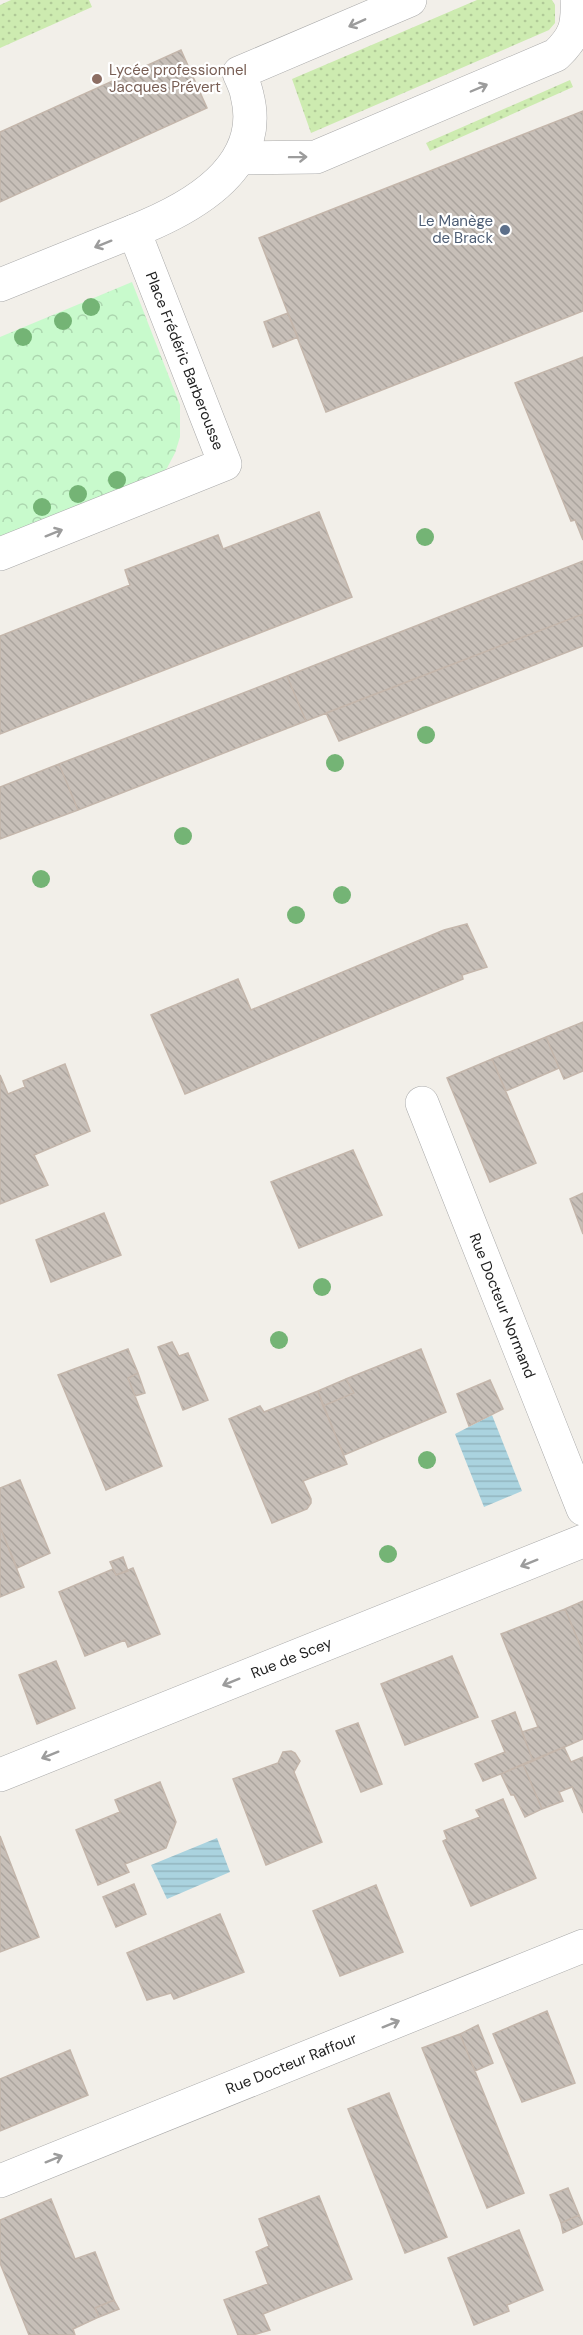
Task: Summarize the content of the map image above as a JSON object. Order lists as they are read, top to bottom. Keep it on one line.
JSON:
{"streets":{"street":["Place Frédéric Barberousse","Rue Docteur Normand","Rue de Scey","Rue Docteur Raffour"]},"one_way":["Rue de Scey","Rue Docteur Raffour"],"places":["Lycée professionnel Jacques Prévert","Le Manège de Brack"]}
